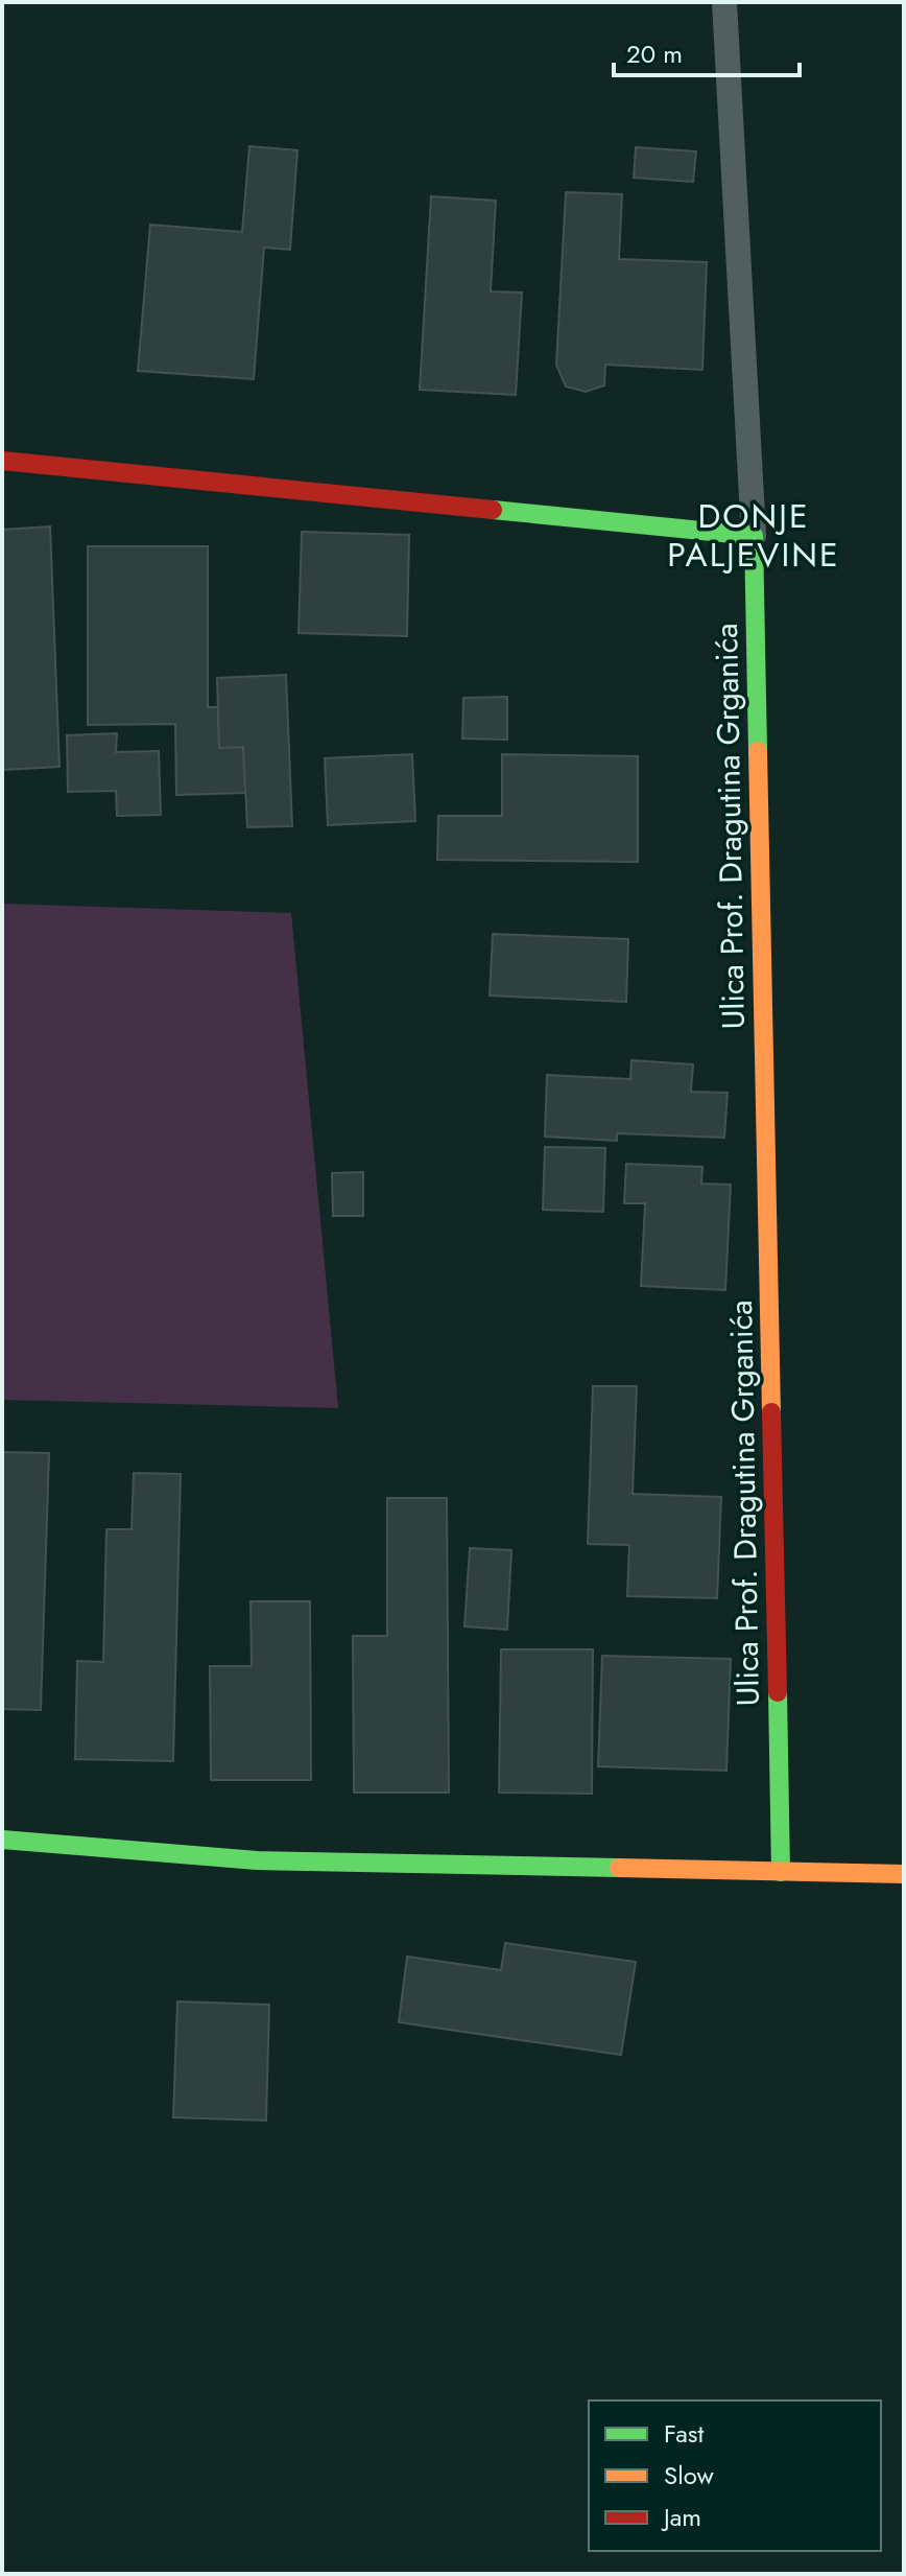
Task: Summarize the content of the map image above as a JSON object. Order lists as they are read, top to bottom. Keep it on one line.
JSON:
{"streets":{"street":["Ulica Prof. Dragutina Grganića"]},"districts":["DONJE PALJEVINE"],"legend":["Fast","Slow","Jam"],"scale_bar":"20 m"}
